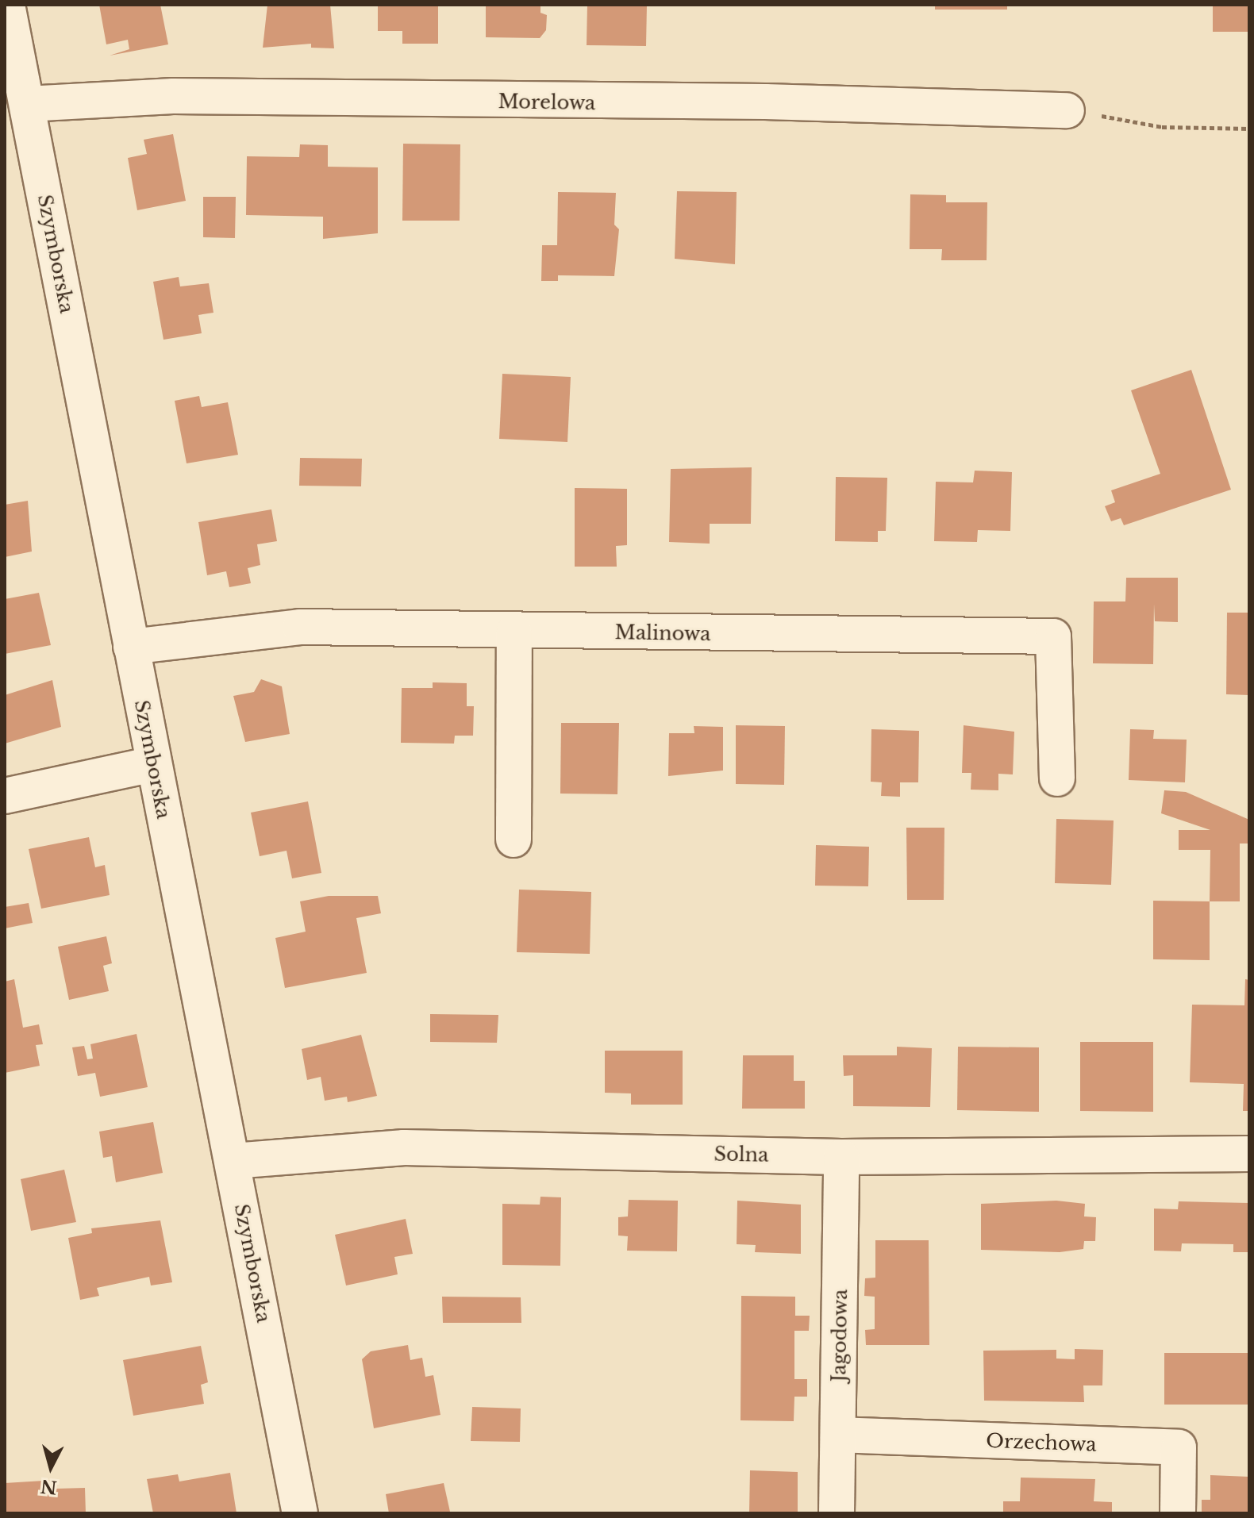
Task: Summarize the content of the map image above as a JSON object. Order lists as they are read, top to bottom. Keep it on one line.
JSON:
{"streets":{"street":["Morelowa","Szymborska","Malinowa","Solna","Jagodowa","Orzechowa"]},"crossings":[["Morelowa","Szymborska"],["Szymborska","Malinowa"],["Szymborska","Solna"],["Solna","Jagodowa"],["Jagodowa","Orzechowa"]],"north":"bottom"}
